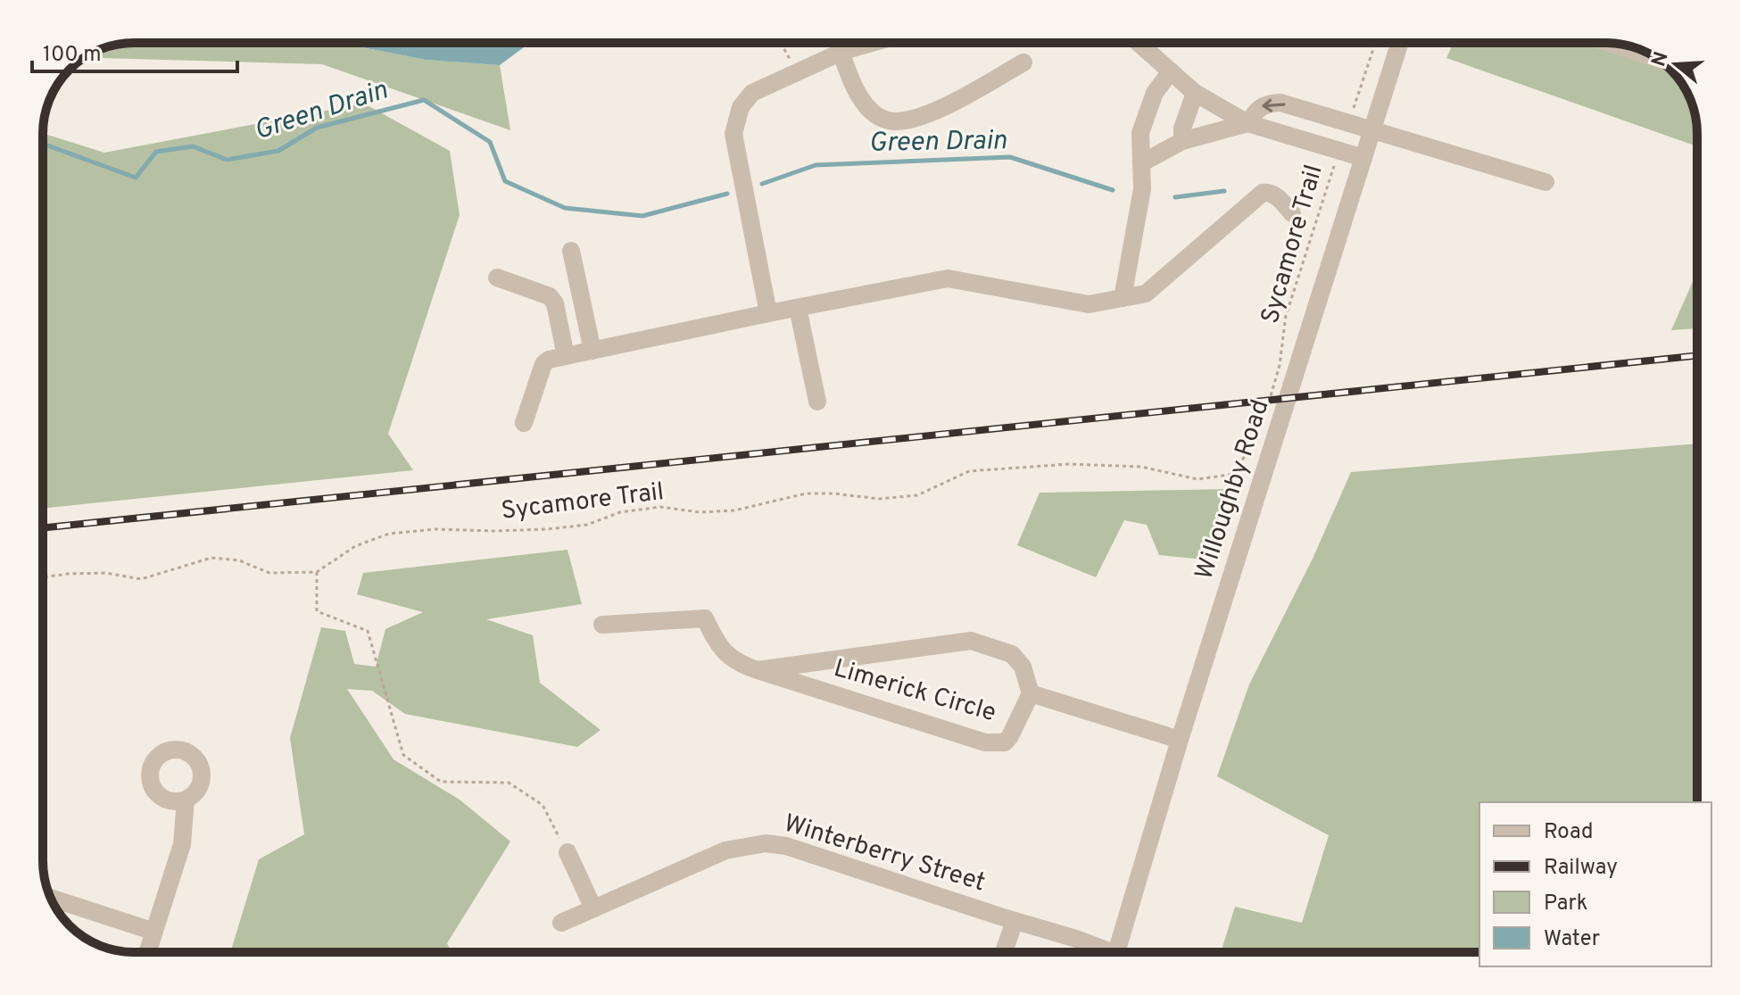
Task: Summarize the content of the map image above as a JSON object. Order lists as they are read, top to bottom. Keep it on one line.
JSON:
{"streets":{"street":["Willoughby Road","Limerick Circle","Winterberry Street"],"path":["Sycamore Trail"]},"crossings":[["Willoughby Road","Limerick Circle"]],"water":["Green Drain"],"legend":["Road","Railway","Park","Water"],"scale_bar":"100 m","north":"left"}
